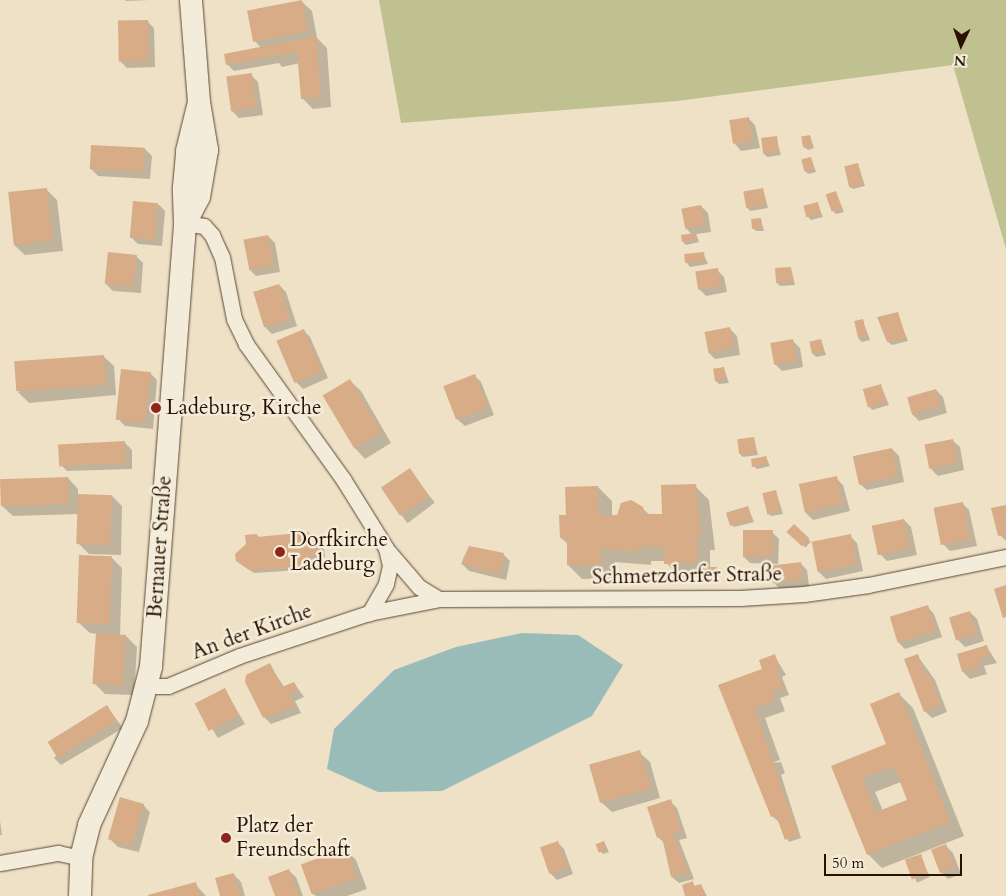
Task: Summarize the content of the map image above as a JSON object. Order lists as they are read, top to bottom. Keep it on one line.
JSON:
{"streets":{"main road":["Bernauer Straße"],"street":["Schmetzdorfer Straße","An der Kirche"]},"crossings":[["Bernauer Straße","An der Kirche"],["Schmetzdorfer Straße","An der Kirche"]],"places":["Ladeburg, Kirche","Dorfkirche Ladeburg","Platz der Freundschaft"],"scale_bar":"50 m","north":"bottom"}
